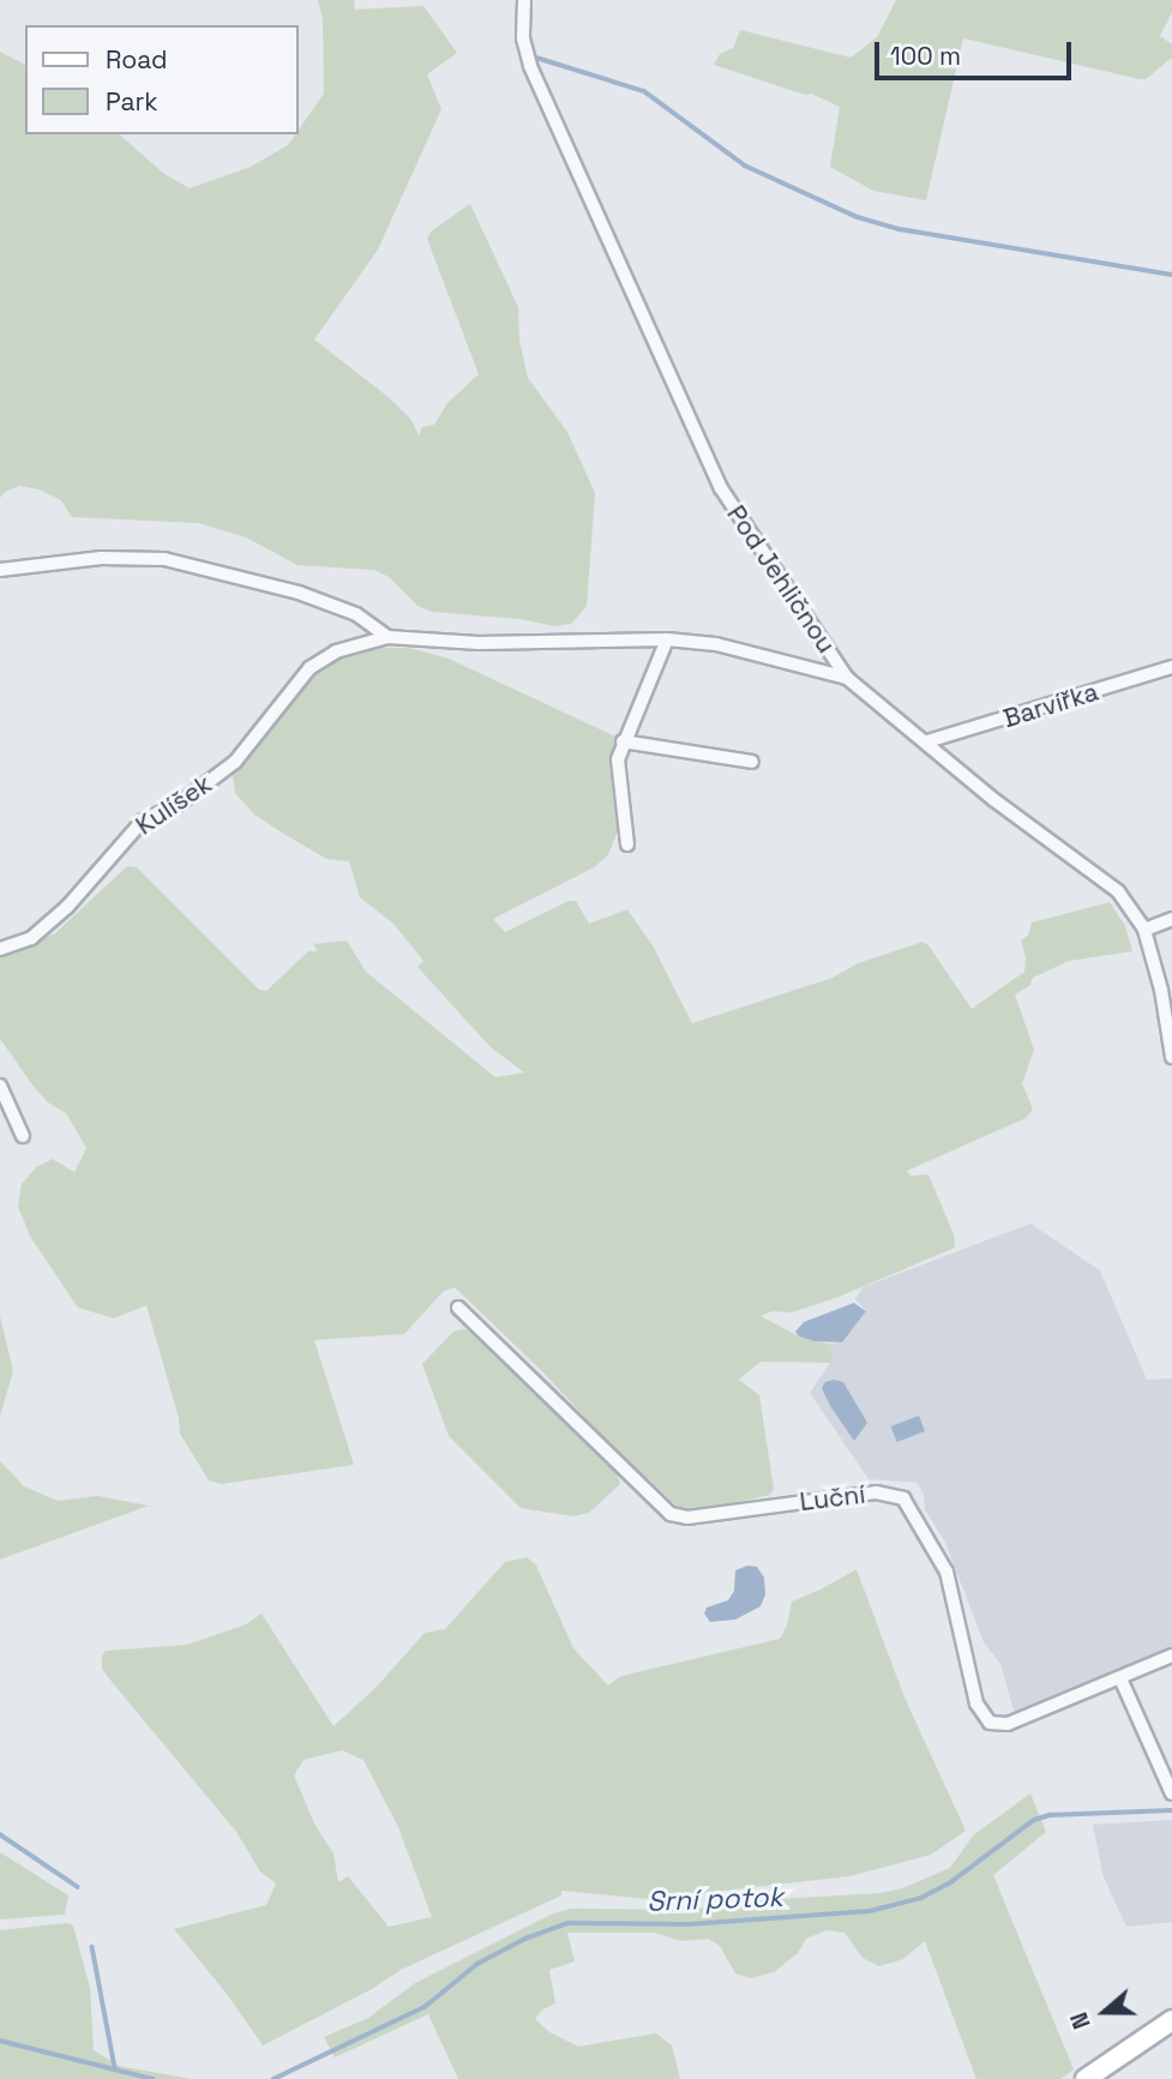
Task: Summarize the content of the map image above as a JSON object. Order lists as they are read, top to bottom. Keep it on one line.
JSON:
{"streets":{"street":["Pod Jehličnou","Barvířka","Kulíšek","Luční"]},"crossings":[["Pod Jehličnou","Barvířka"],["Pod Jehličnou","Kulíšek"]],"water":["Srní potok"],"legend":["Road","Park"],"scale_bar":"100 m","north":"left"}
